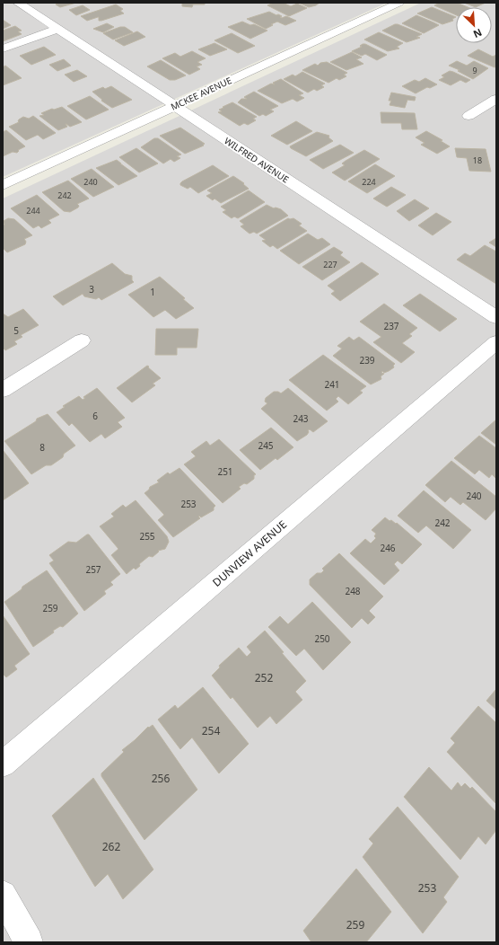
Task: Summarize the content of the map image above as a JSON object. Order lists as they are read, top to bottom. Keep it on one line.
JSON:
{"streets":{"street":["MCKEE AVENUE","WILFRED AVENUE","DUNVIEW AVENUE"]},"crossings":[["MCKEE AVENUE","WILFRED AVENUE"]],"house_numbers":["9","18","240","224","242","244","227","3","1","237","5","239","241","6","243","245","8","251","240","253","242","255","246","257","248","259","250","252","254","256","262","253","259"],"north":"bottom right"}
